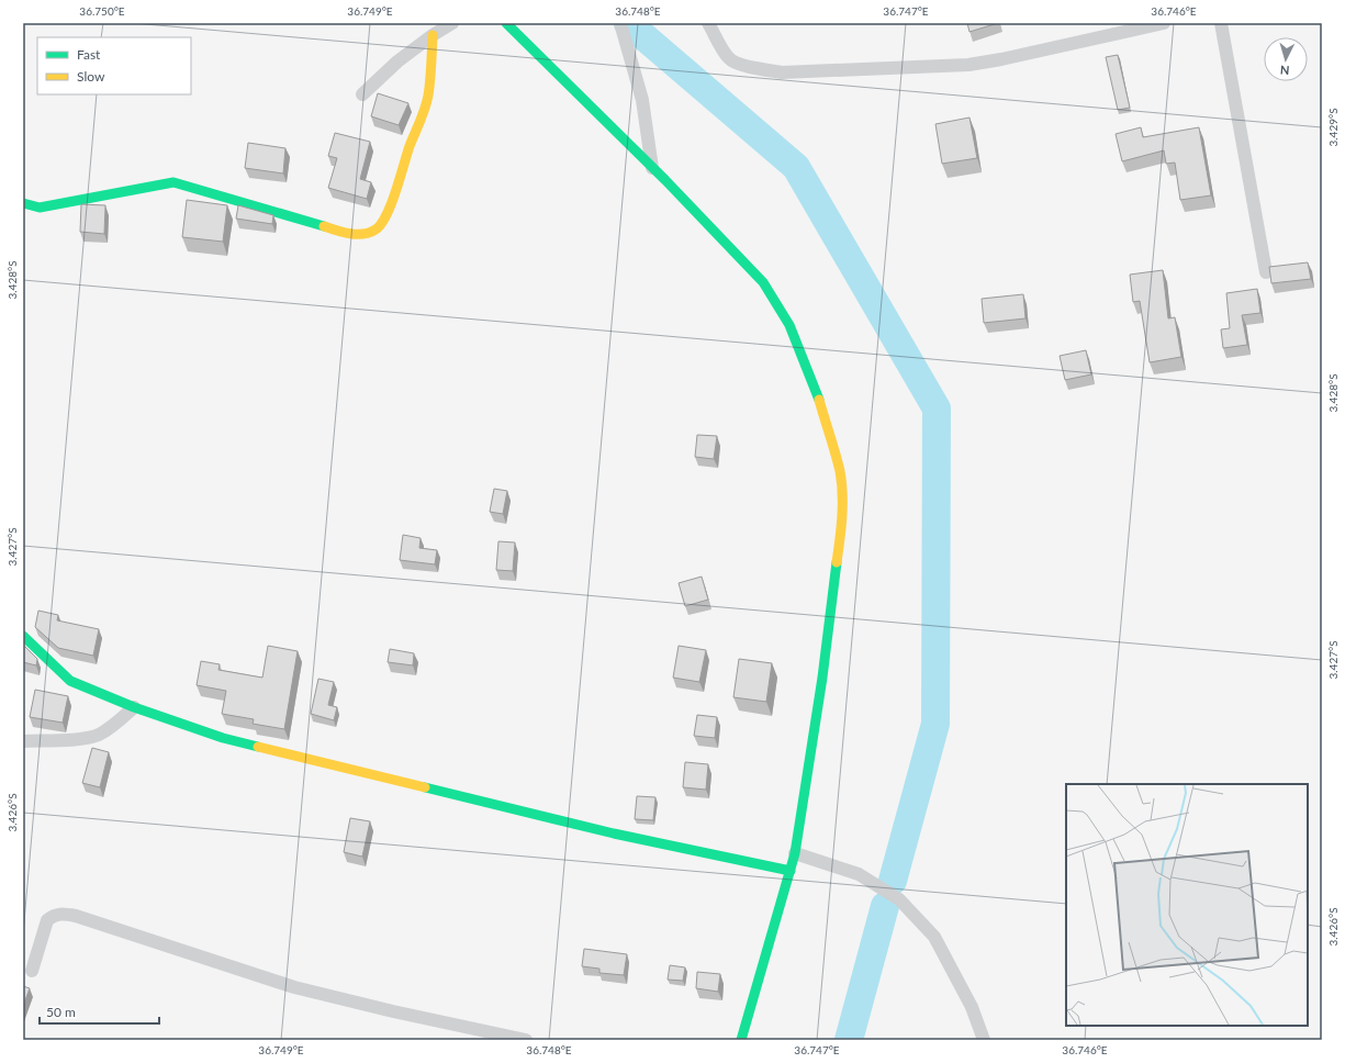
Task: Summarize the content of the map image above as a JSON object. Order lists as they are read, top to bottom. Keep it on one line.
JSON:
{"legend":["Fast","Slow"],"scale_bar":"50 m","north":"bottom","coordinates":["36.750°E","36.749°E","36.748°E","36.747°E","36.746°E","3.429°S","3.428°S","3.427°S","3.426°S"]}
